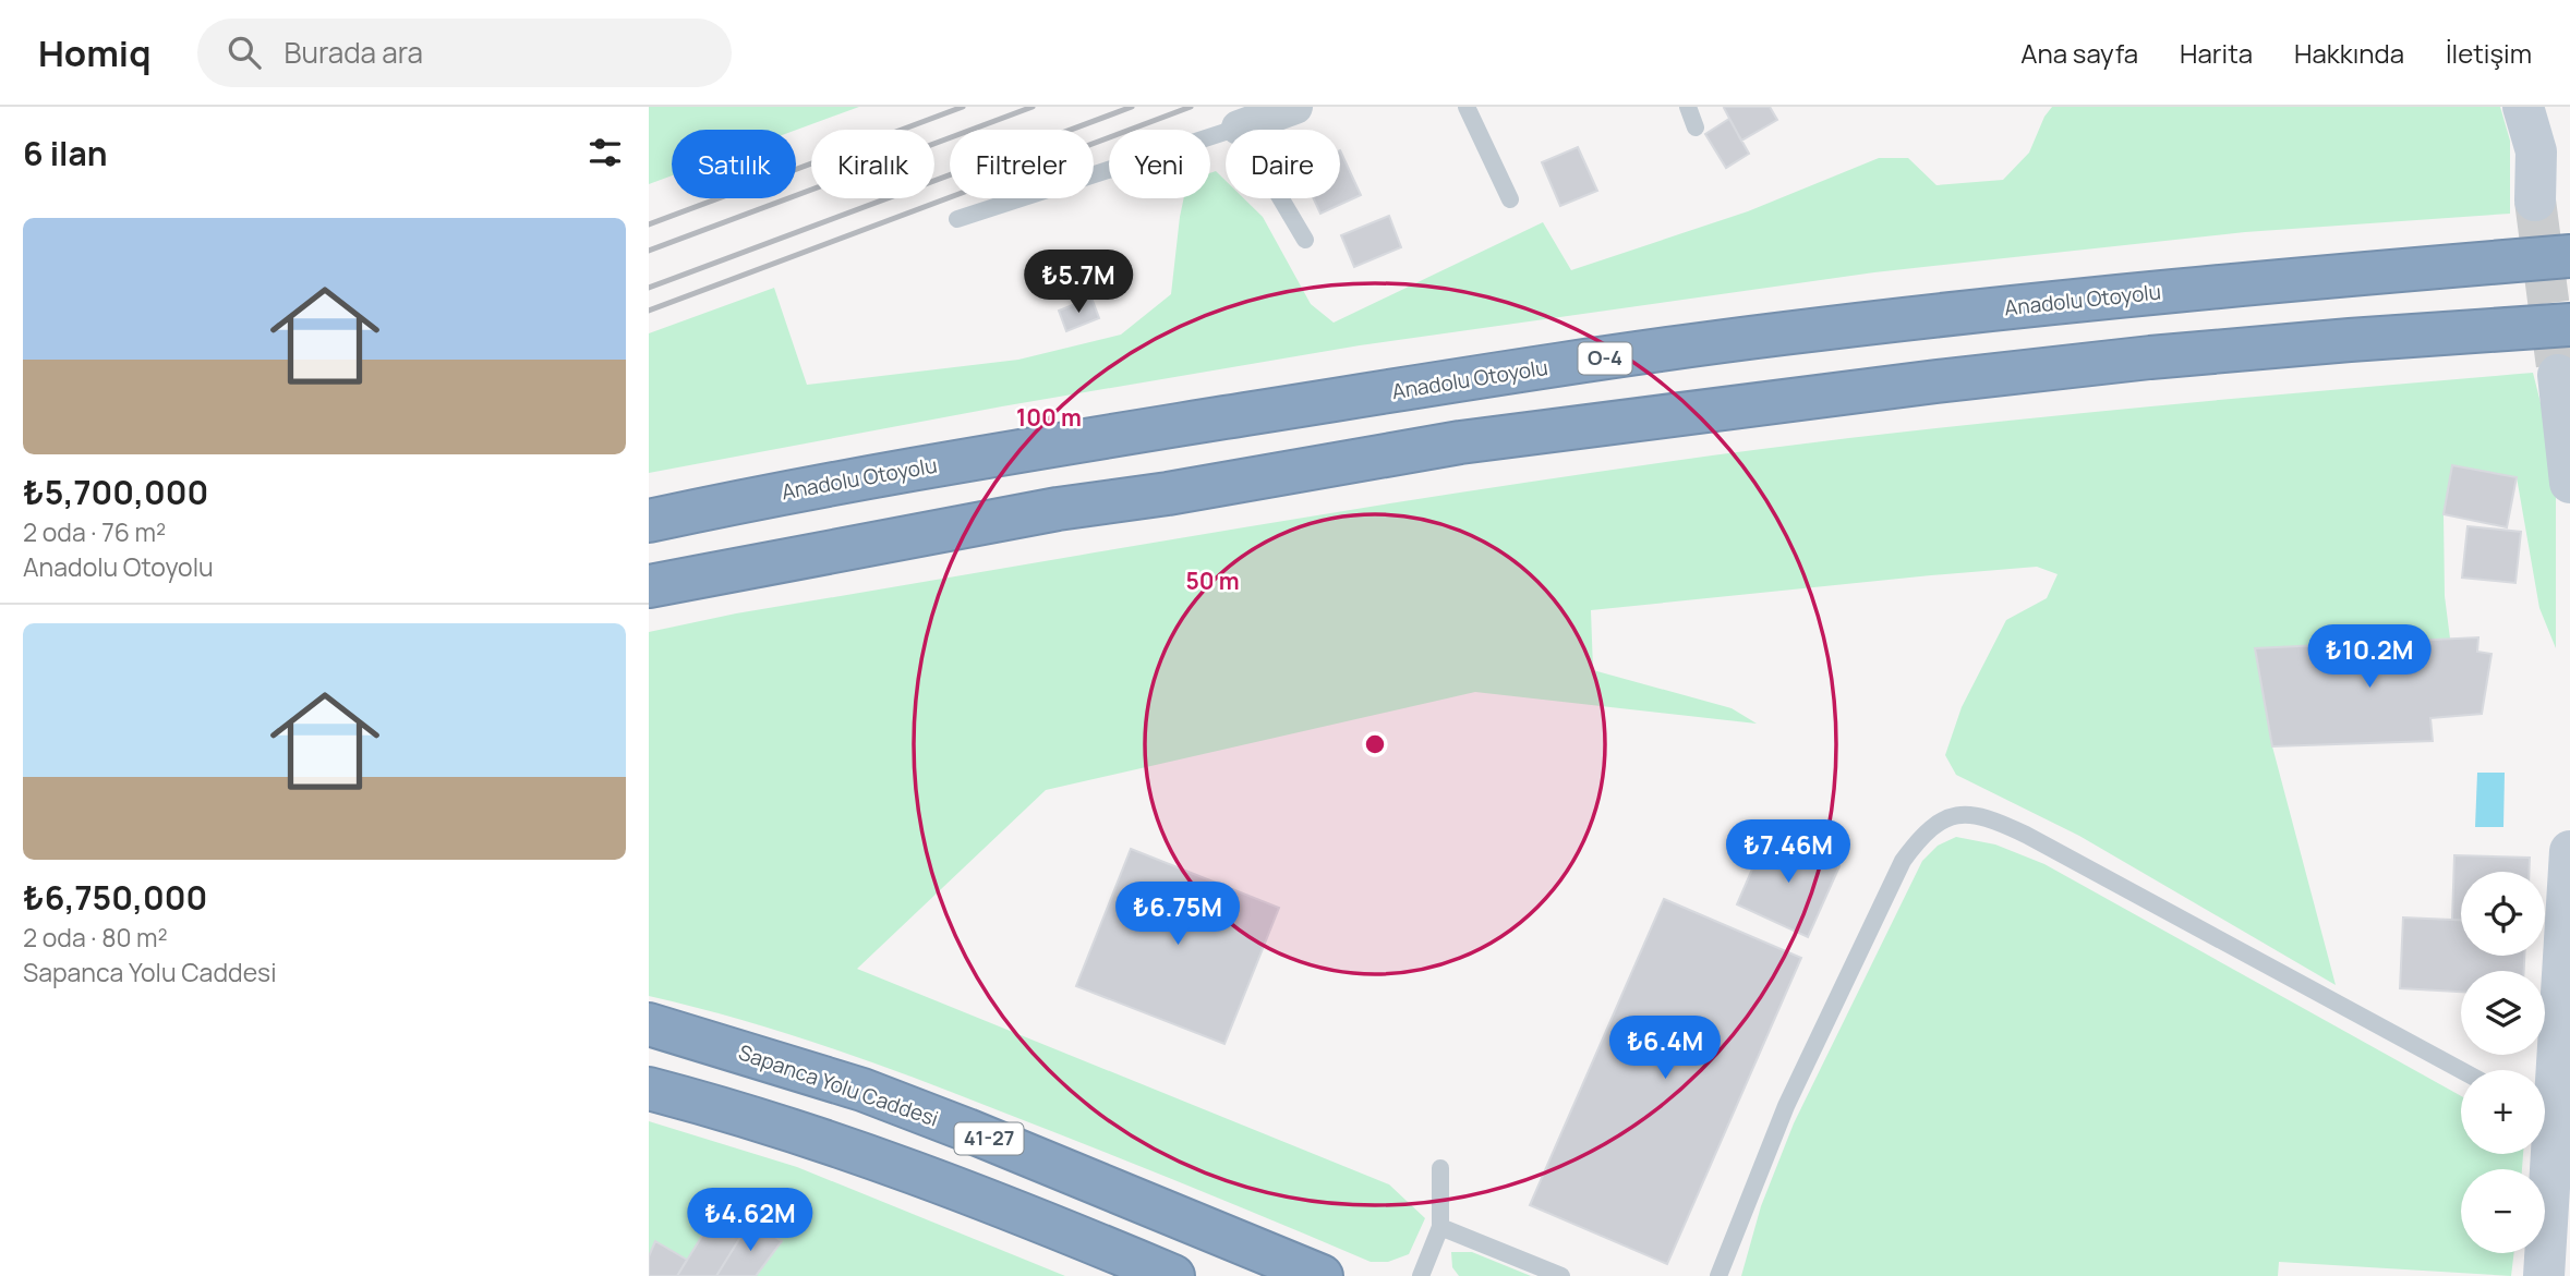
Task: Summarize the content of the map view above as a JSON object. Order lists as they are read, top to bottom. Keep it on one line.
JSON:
{"streets":{"highway":["Anadolu Otoyolu","O-4","Sapanca Yolu Caddesi","41-27"]},"page":{"header":"Homiq","search":"Burada ara","nav":["Ana sayfa","Harita","Hakkında","İletişim"],"heading":"6 ilan","chip":["Satılık","Kiralık","Filtreler","Yeni","Daire"],"list":[{"name":"₺5,700,000","note":"2 oda · 76 m² · Anadolu Otoyolu"},{"name":"₺6,750,000","note":"2 oda · 80 m² · Sapanca Yolu Caddesi"}],"price":["₺5.7M","₺10.2M","₺7.46M","₺6.75M","₺6.4M","₺4.62M"],"map_buttons":["+","−"]},"rings":["100 m","50 m"]}
